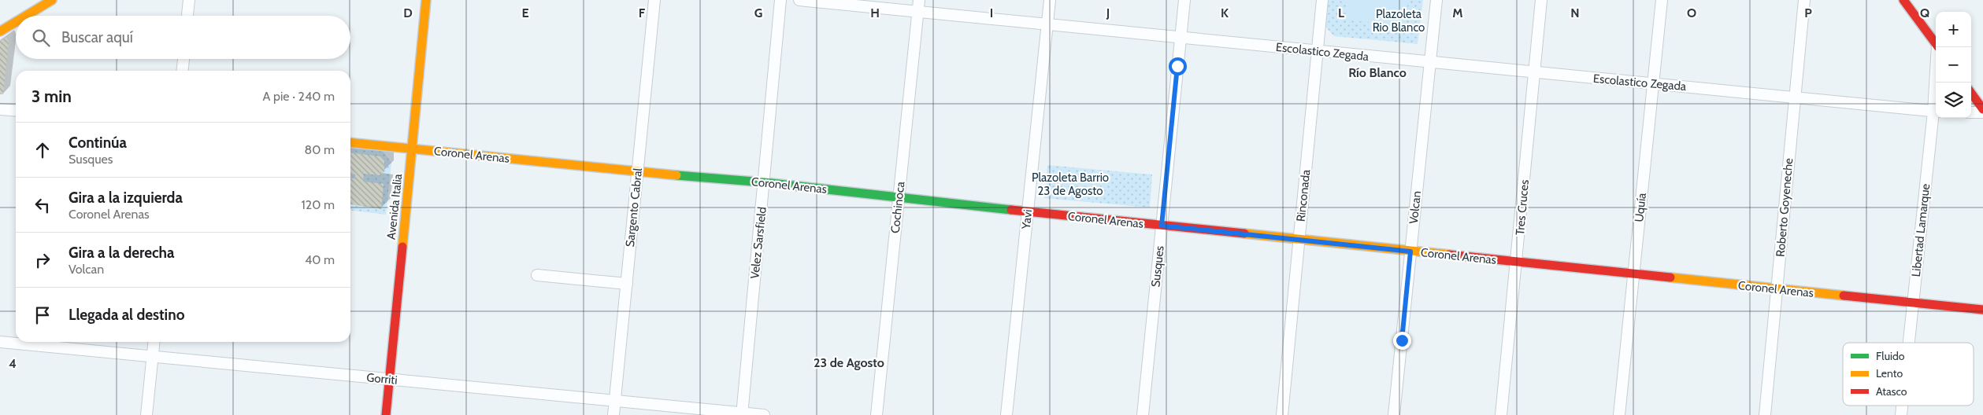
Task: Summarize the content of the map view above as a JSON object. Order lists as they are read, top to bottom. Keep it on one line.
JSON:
{"streets":{"street":["Escolastico Zegada","Coronel Arenas","Rinconada","Avenida Italia","Sargento Cabral","Cochinoca","Volcan","Tres Cruces","Uquía","Roberto Goyeneche","Yavi","Libertad Lamarque","Velez Sarsfield","Susques","Gorriti"]},"crossings":[["Escolastico Zegada","Rinconada"],["Escolastico Zegada","Cochinoca"],["Escolastico Zegada","Volcan"],["Escolastico Zegada","Tres Cruces"],["Escolastico Zegada","Uquía"],["Escolastico Zegada","Roberto Goyeneche"],["Escolastico Zegada","Yavi"],["Escolastico Zegada","Libertad Lamarque"],["Escolastico Zegada","Susques"],["Coronel Arenas","Rinconada"],["Coronel Arenas","Avenida Italia"],["Coronel Arenas","Sargento Cabral"],["Coronel Arenas","Cochinoca"],["Coronel Arenas","Volcan"],["Coronel Arenas","Tres Cruces"],["Coronel Arenas","Uquía"],["Coronel Arenas","Roberto Goyeneche"],["Coronel Arenas","Yavi"],["Coronel Arenas","Libertad Lamarque"],["Coronel Arenas","Velez Sarsfield"],["Coronel Arenas","Susques"],["Avenida Italia","Gorriti"],["Sargento Cabral","Gorriti"],["Velez Sarsfield","Gorriti"]],"districts":["Río Blanco","23 de Agosto"],"parks":["Plazoleta Rio Blanco","Plazoleta Barrio 23 de Agosto"],"legend":["Fluido","Lento","Atasco"],"page":{"map_buttons":["+","−"],"search":"Buscar aquí","heading":["3 min","A pie · 240 m"],"list":[["Continúa","Susques","80 m"],["Gira a la izquierda","Coronel Arenas","120 m"],["Gira a la derecha","Volcan","40 m"],"Llegada al destino"]},"grid":{"columns":["D","E","F","G","H","I","J","K","L","M","N","O","P","Q"],"rows":["4"]}}
